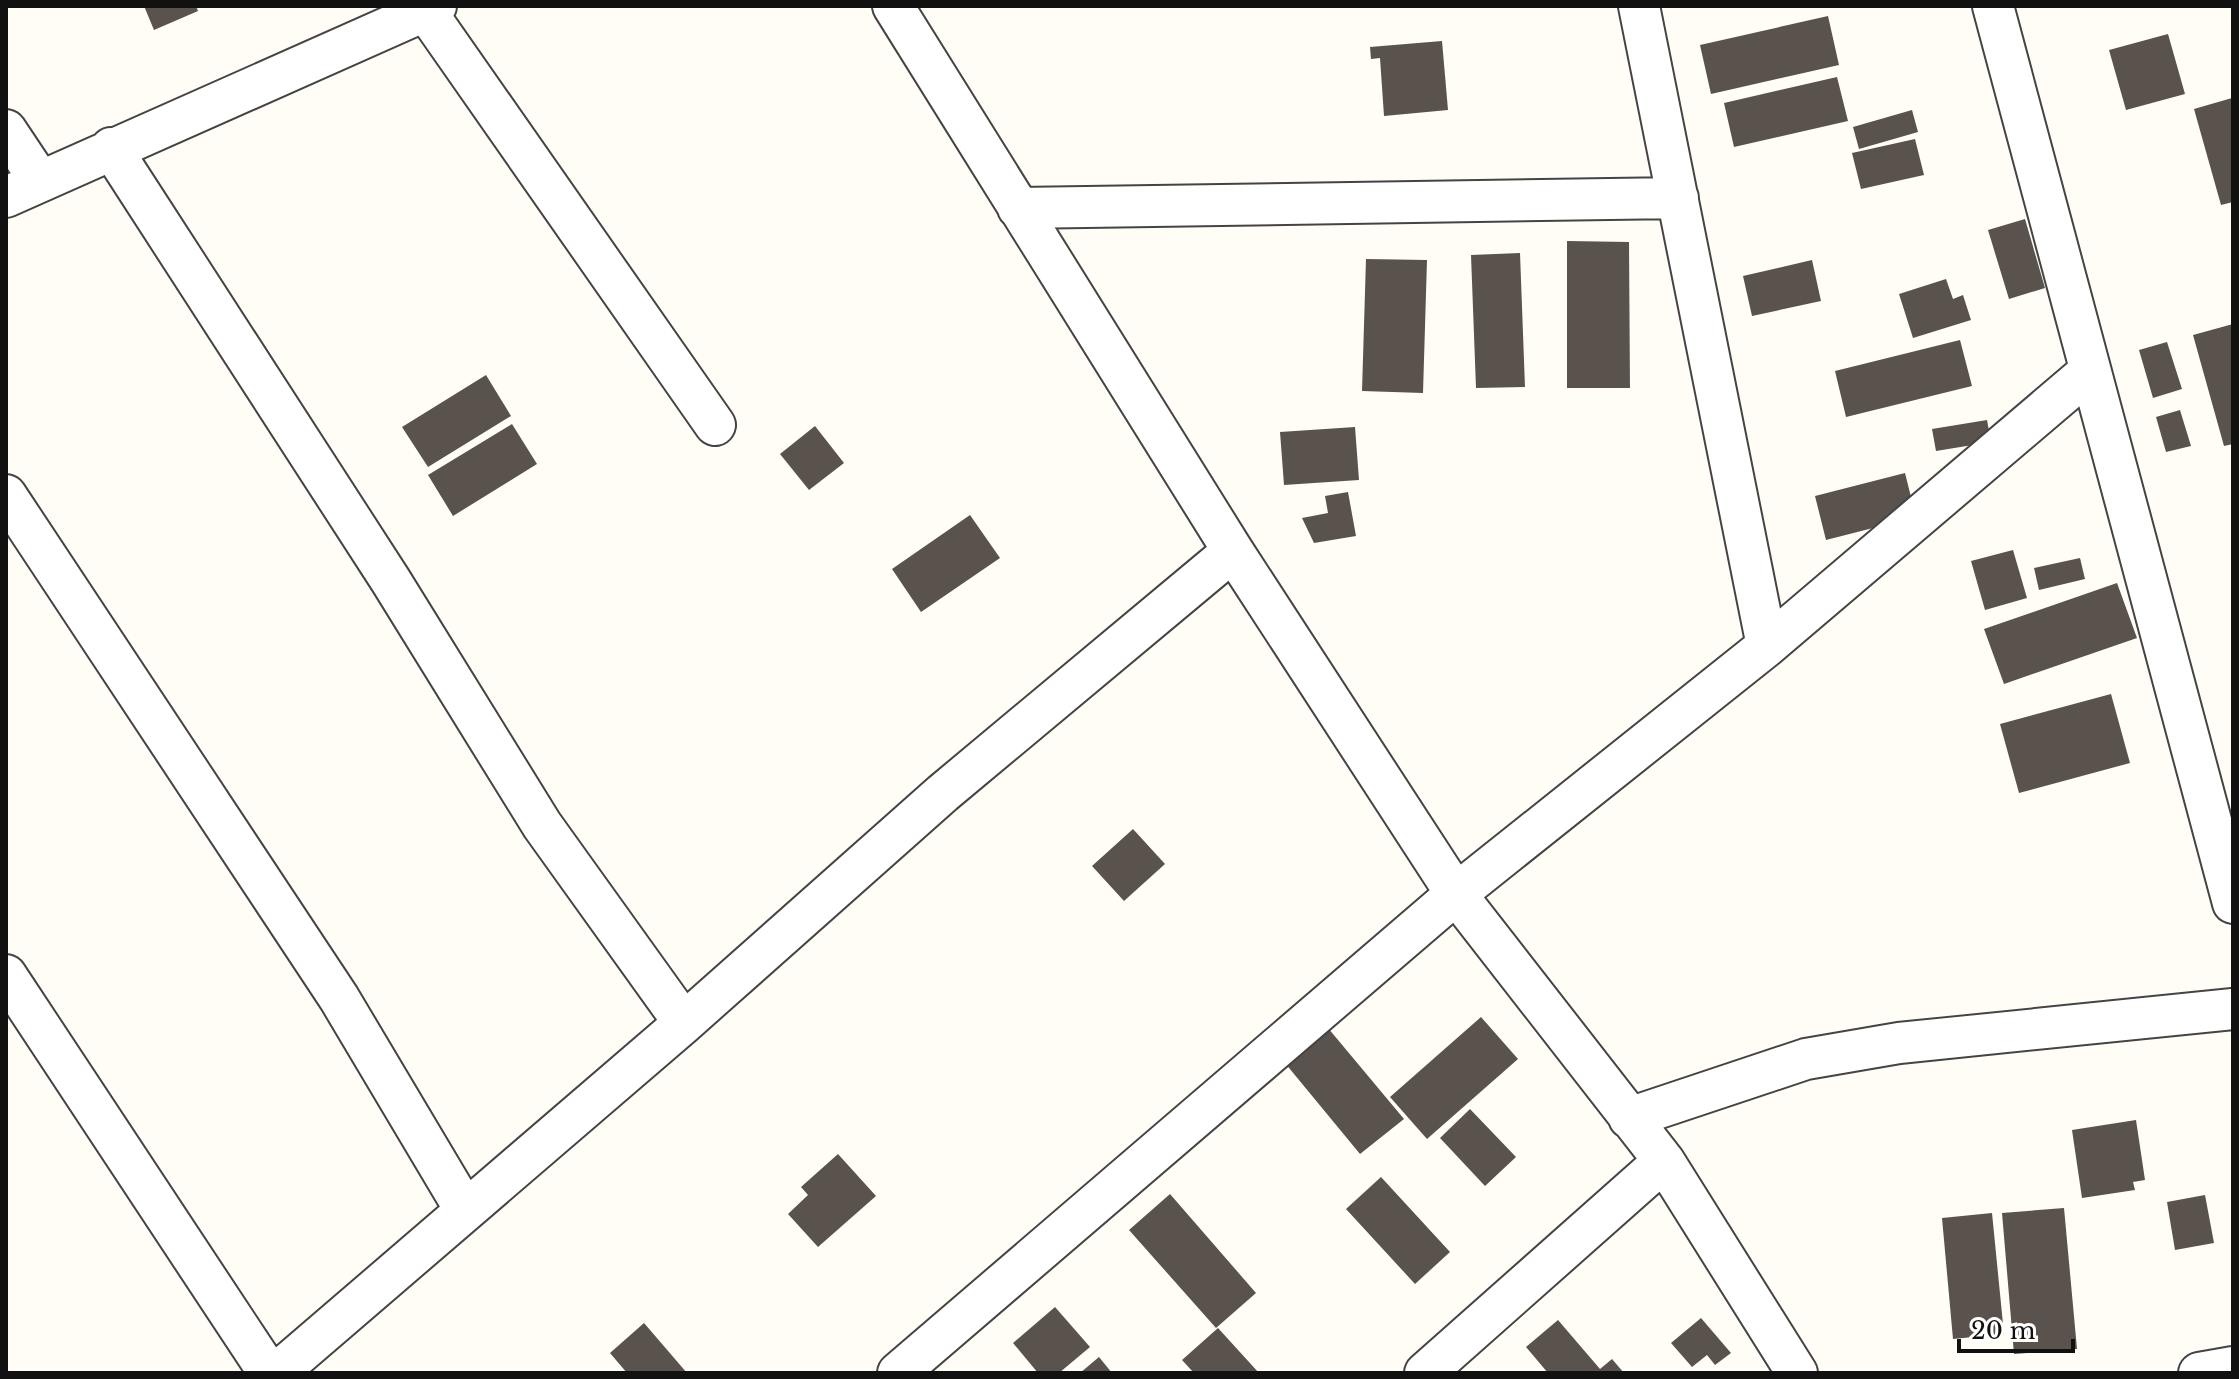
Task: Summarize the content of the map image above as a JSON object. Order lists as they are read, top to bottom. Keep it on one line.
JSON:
{"scale_bar":"20 m"}
